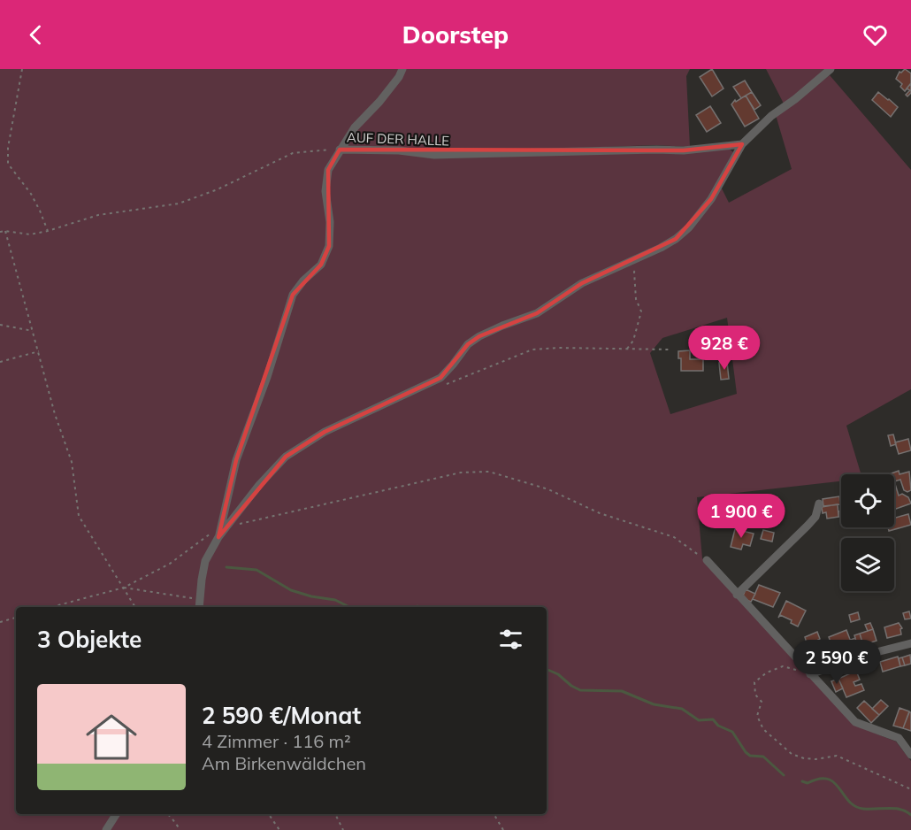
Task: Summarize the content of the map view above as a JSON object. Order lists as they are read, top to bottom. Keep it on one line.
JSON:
{"streets":{"street":["AUF DER HALLE"]},"page":{"header":"Doorstep","price":["928 €","1 900 €","2 590 €"],"heading":"3 Objekte","list":[{"name":"2 590 €/Monat","note":"4 Zimmer · 116 m² · Am Birkenwäldchen"}]}}
